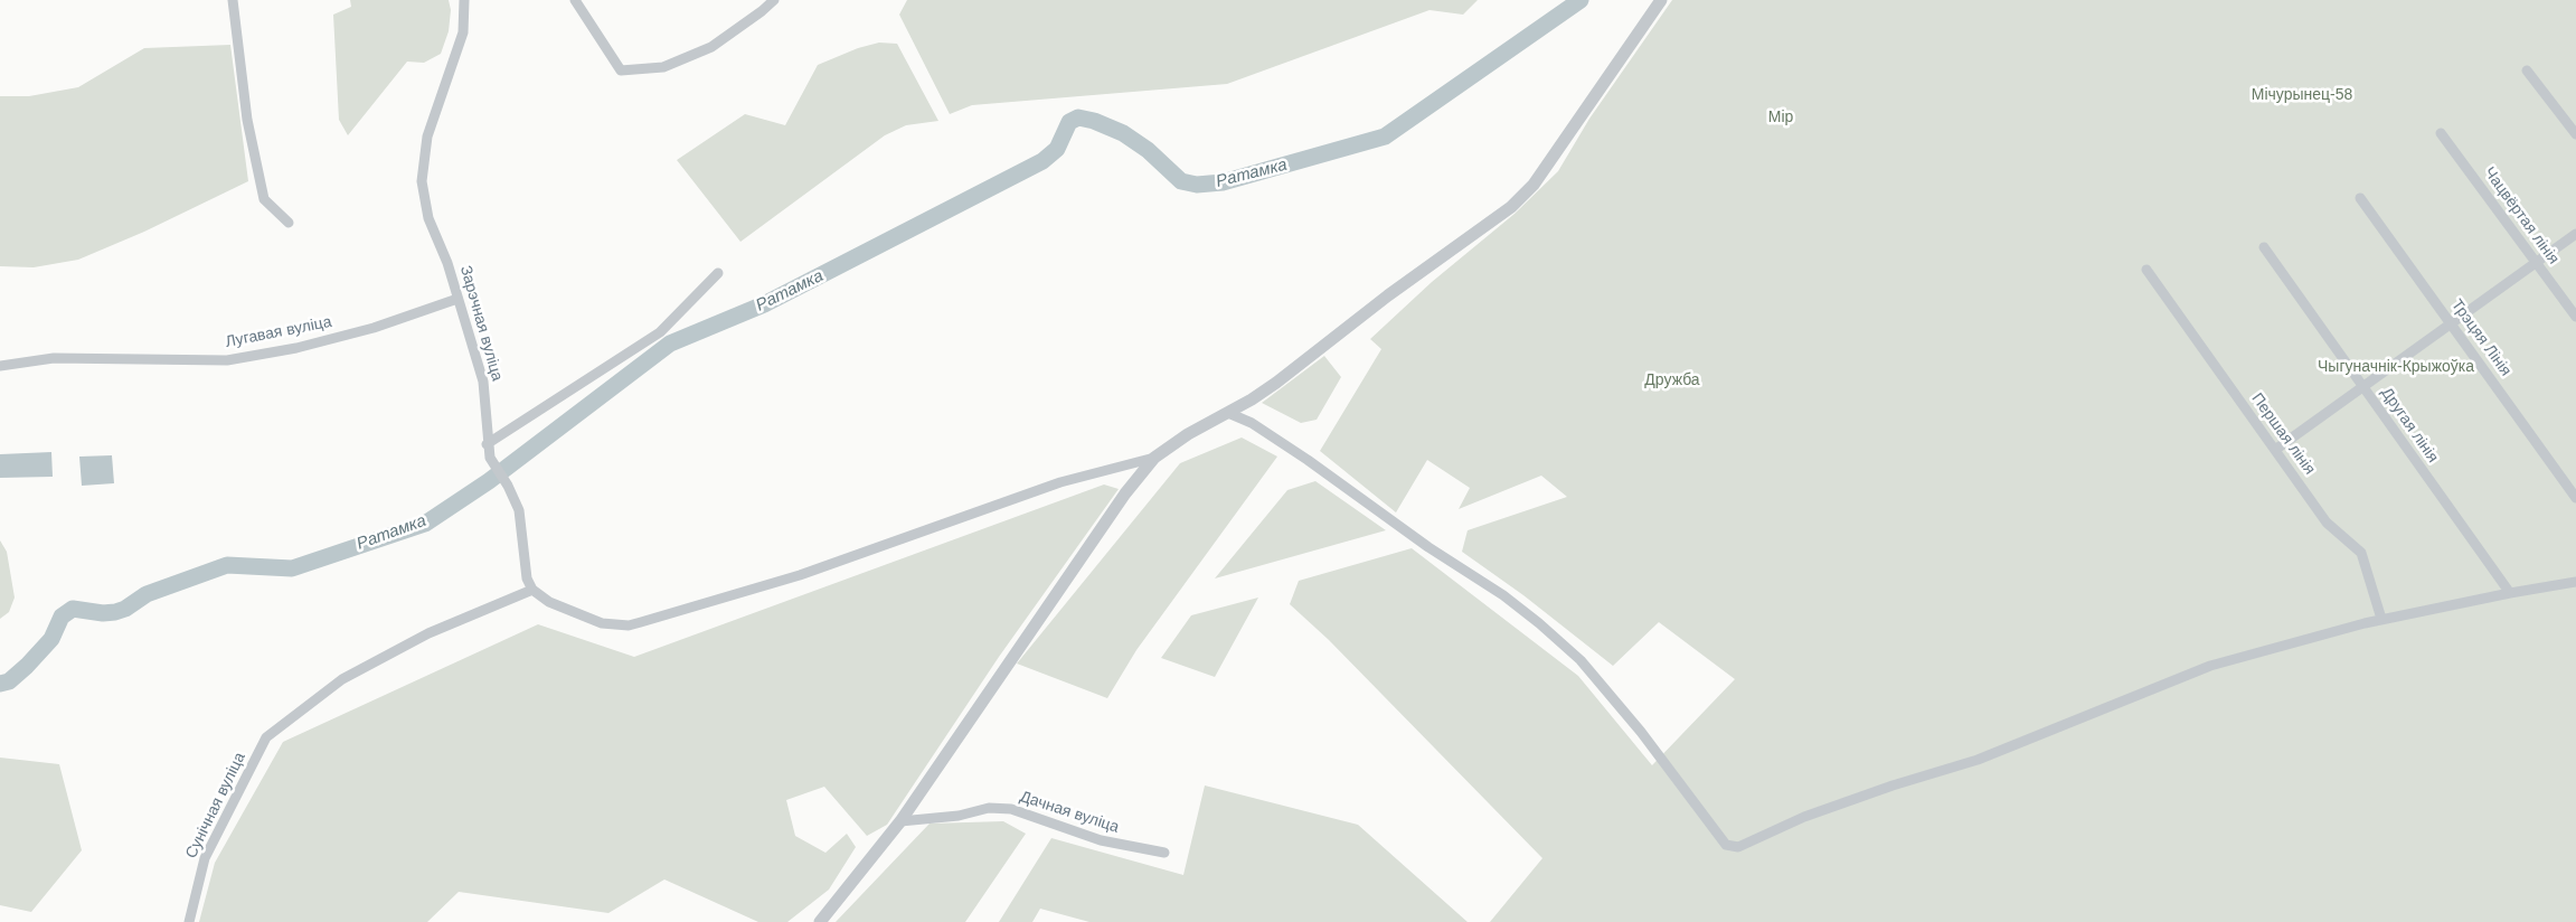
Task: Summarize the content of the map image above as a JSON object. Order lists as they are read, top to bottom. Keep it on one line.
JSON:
{"streets":{"street":["Чацвёртая лінія","Зарэчная вуліца","Лугавая вуліца","Трэцяя Лінія","Другая лінія","Першая лінія","Сунічная вуліца","Дачная вуліца"]},"crossings":[["Зарэчная вуліца","Лугавая вуліца"],["Зарэчная вуліца","Сунічная вуліца"]],"water":["Ратамка"],"parks":["Мічурынец-58","Мір","Чыгуначнік-Крыжоўка","Дружба"]}
